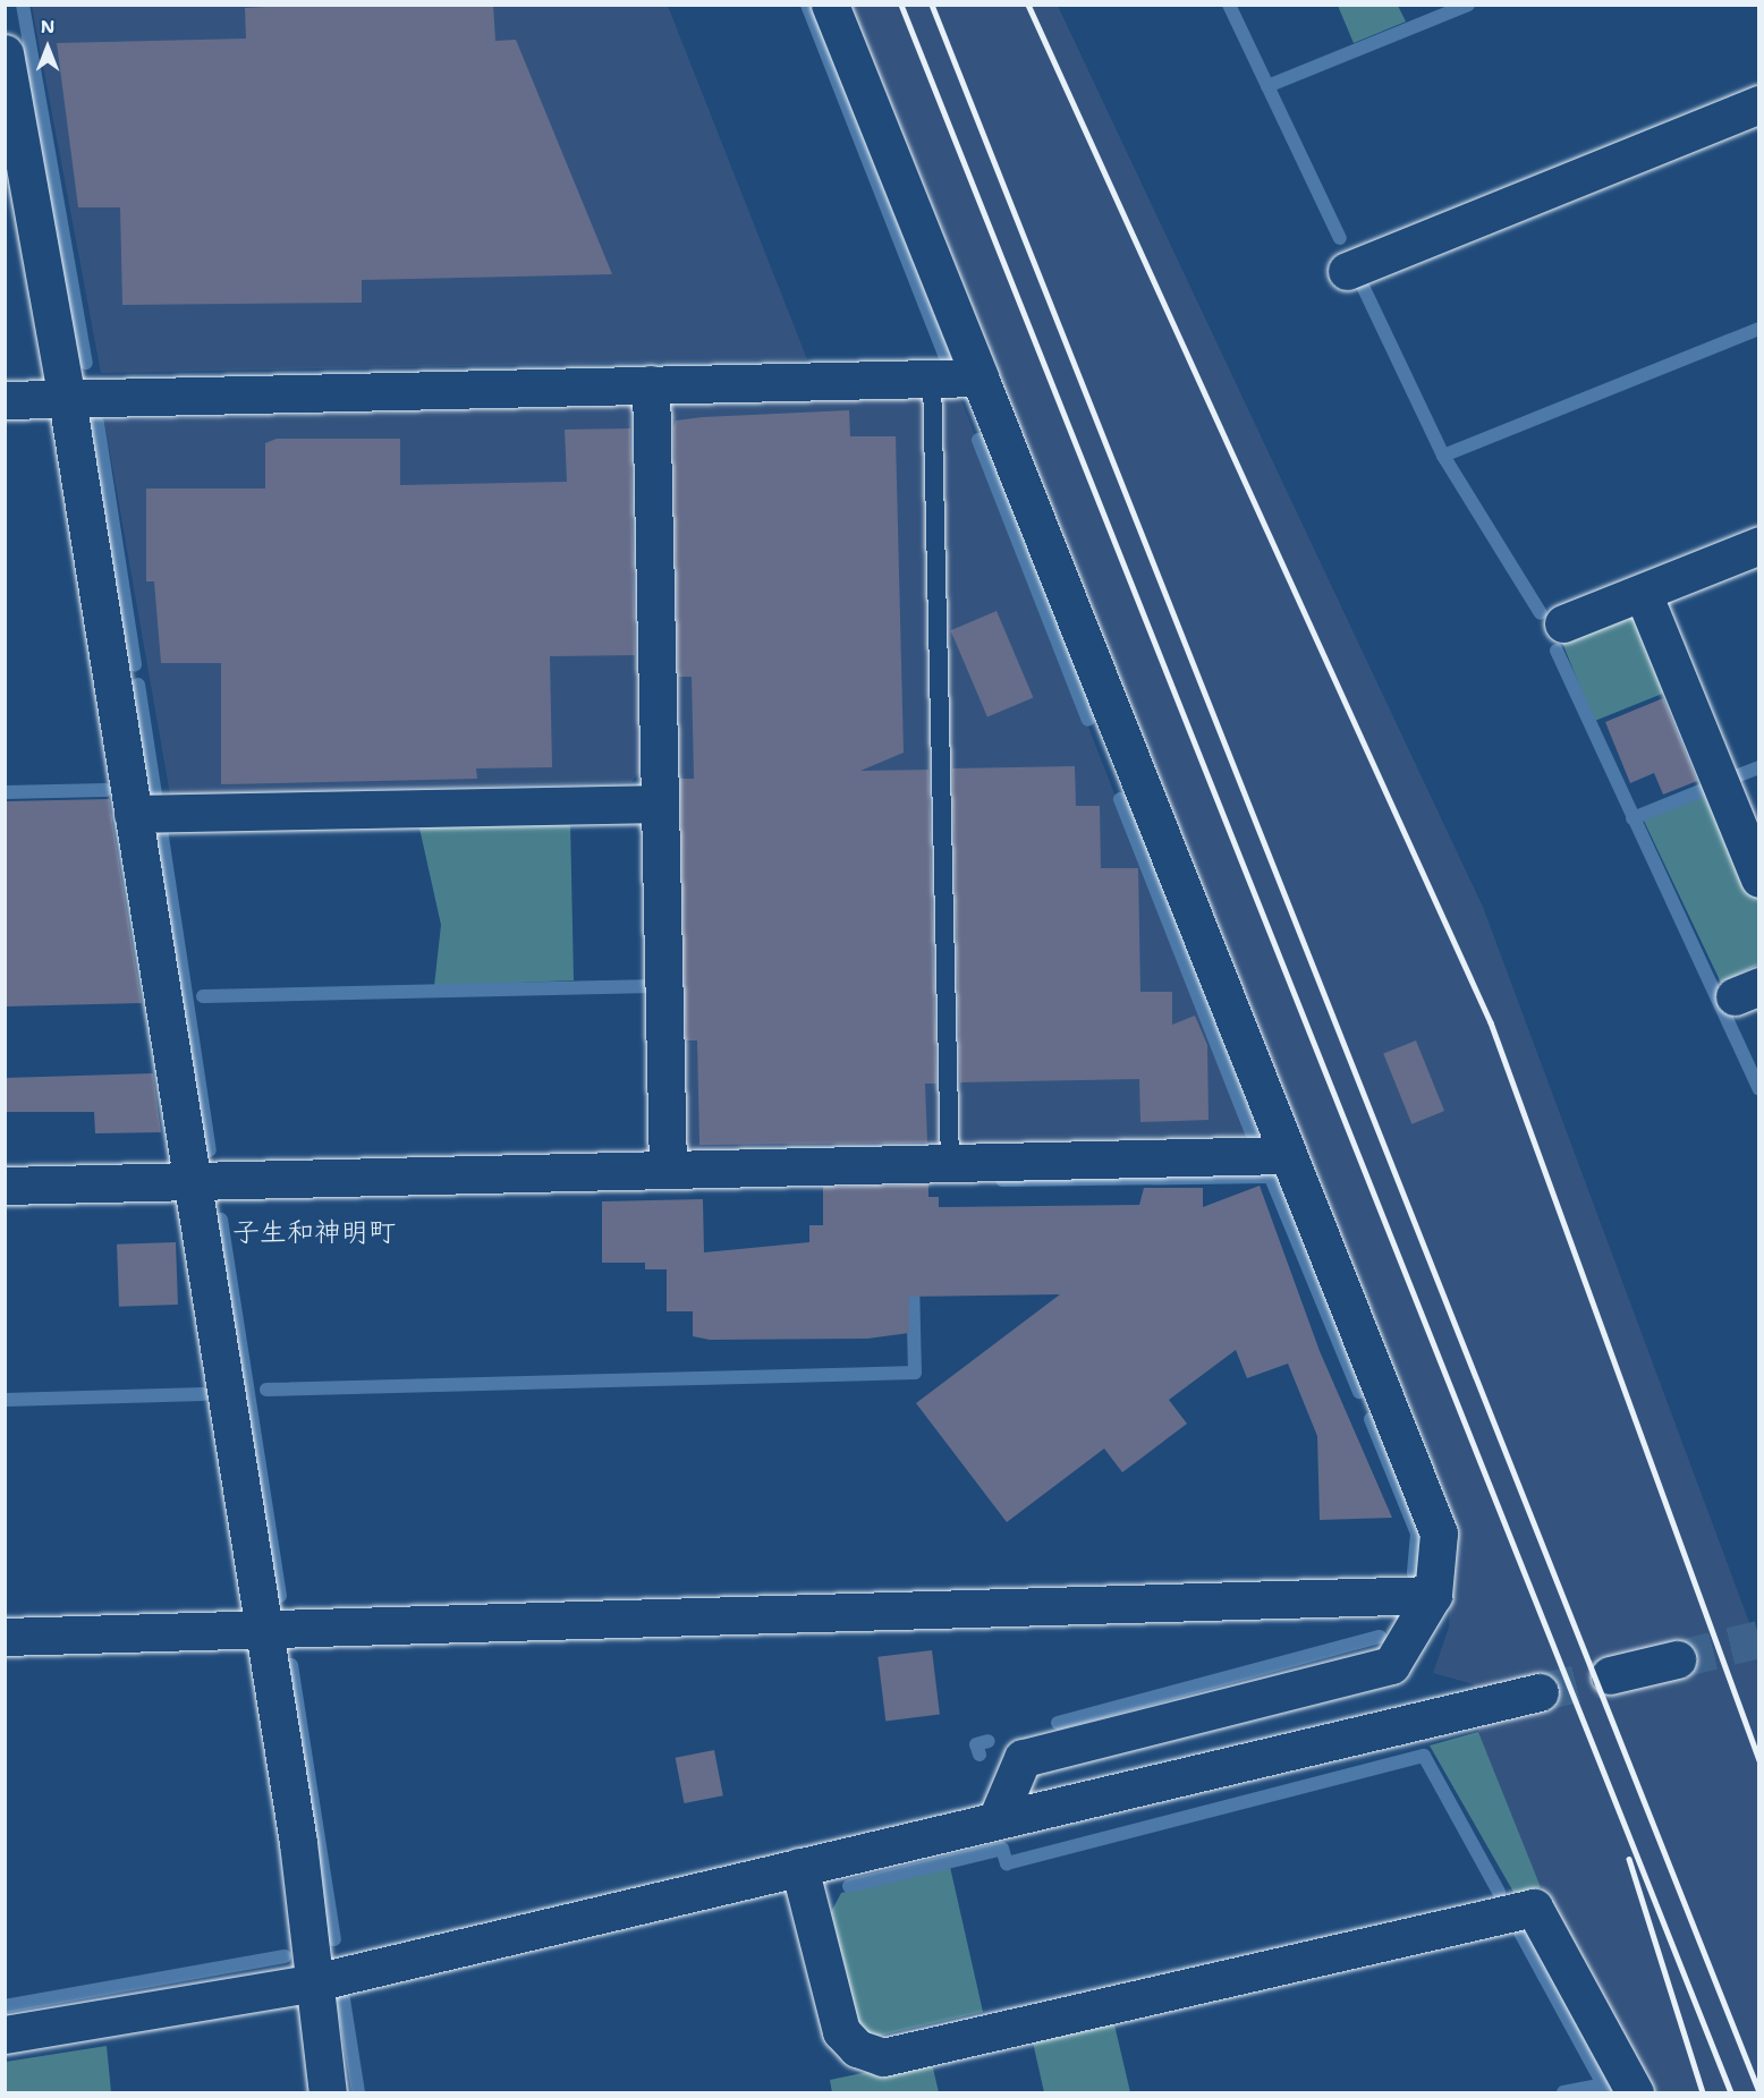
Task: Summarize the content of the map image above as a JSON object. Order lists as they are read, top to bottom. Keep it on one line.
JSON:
{"districts":["子生和神明町"],"north":"top"}
